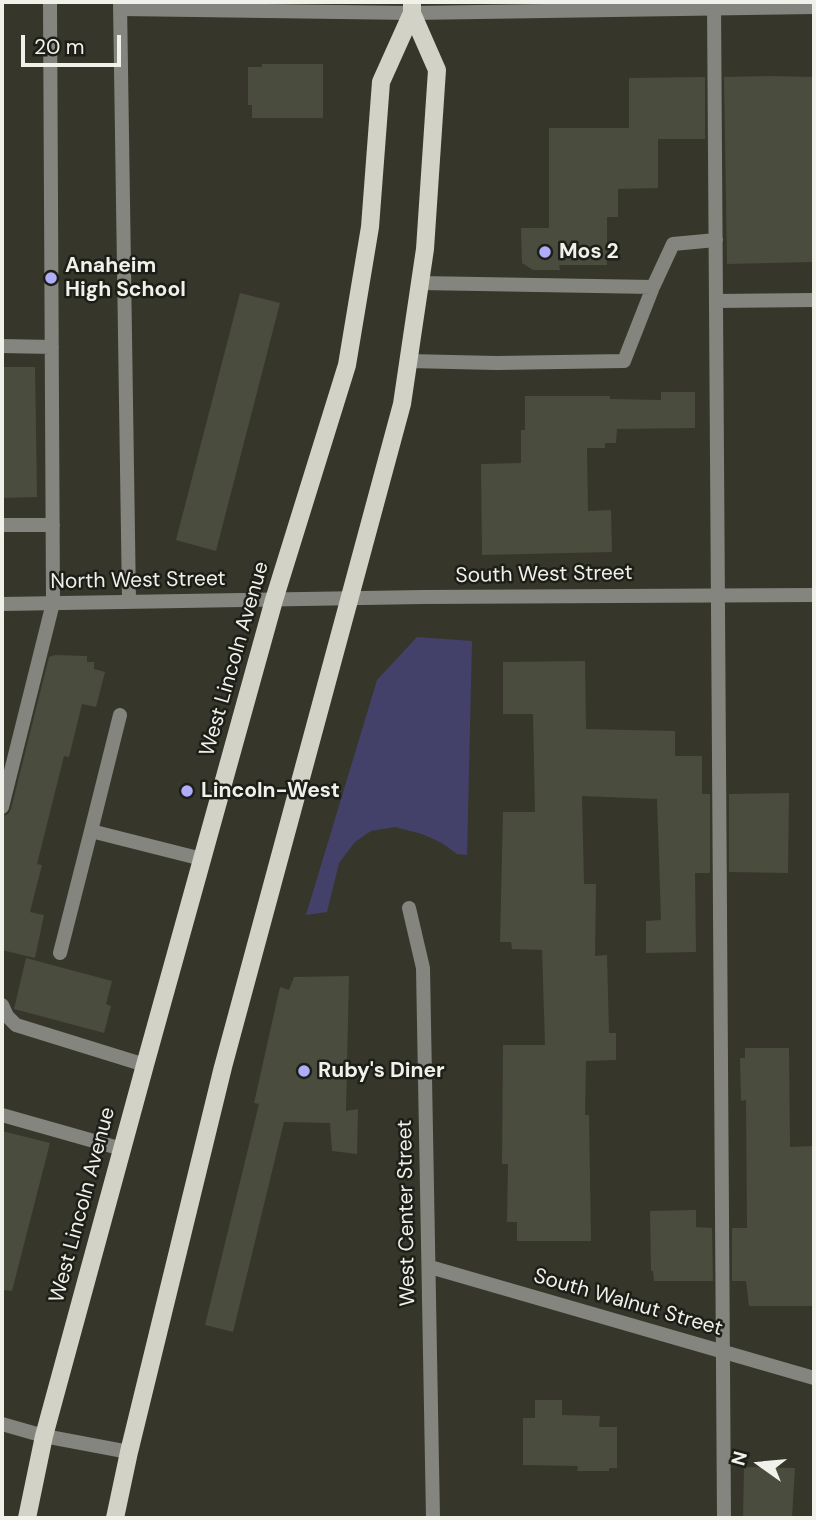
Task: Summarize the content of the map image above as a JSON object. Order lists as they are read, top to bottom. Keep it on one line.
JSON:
{"streets":{"main road":["West Lincoln Avenue"],"street":["South West Street","North West Street","West Center Street","South Walnut Street"]},"crossings":[["South West Street","North West Street"],["South West Street","West Lincoln Avenue"],["North West Street","West Lincoln Avenue"],["West Center Street","South Walnut Street"]],"places":["Mos 2","Anaheim High School","Lincoln-West","Ruby's Diner"],"scale_bar":"20 m","north":"left"}
